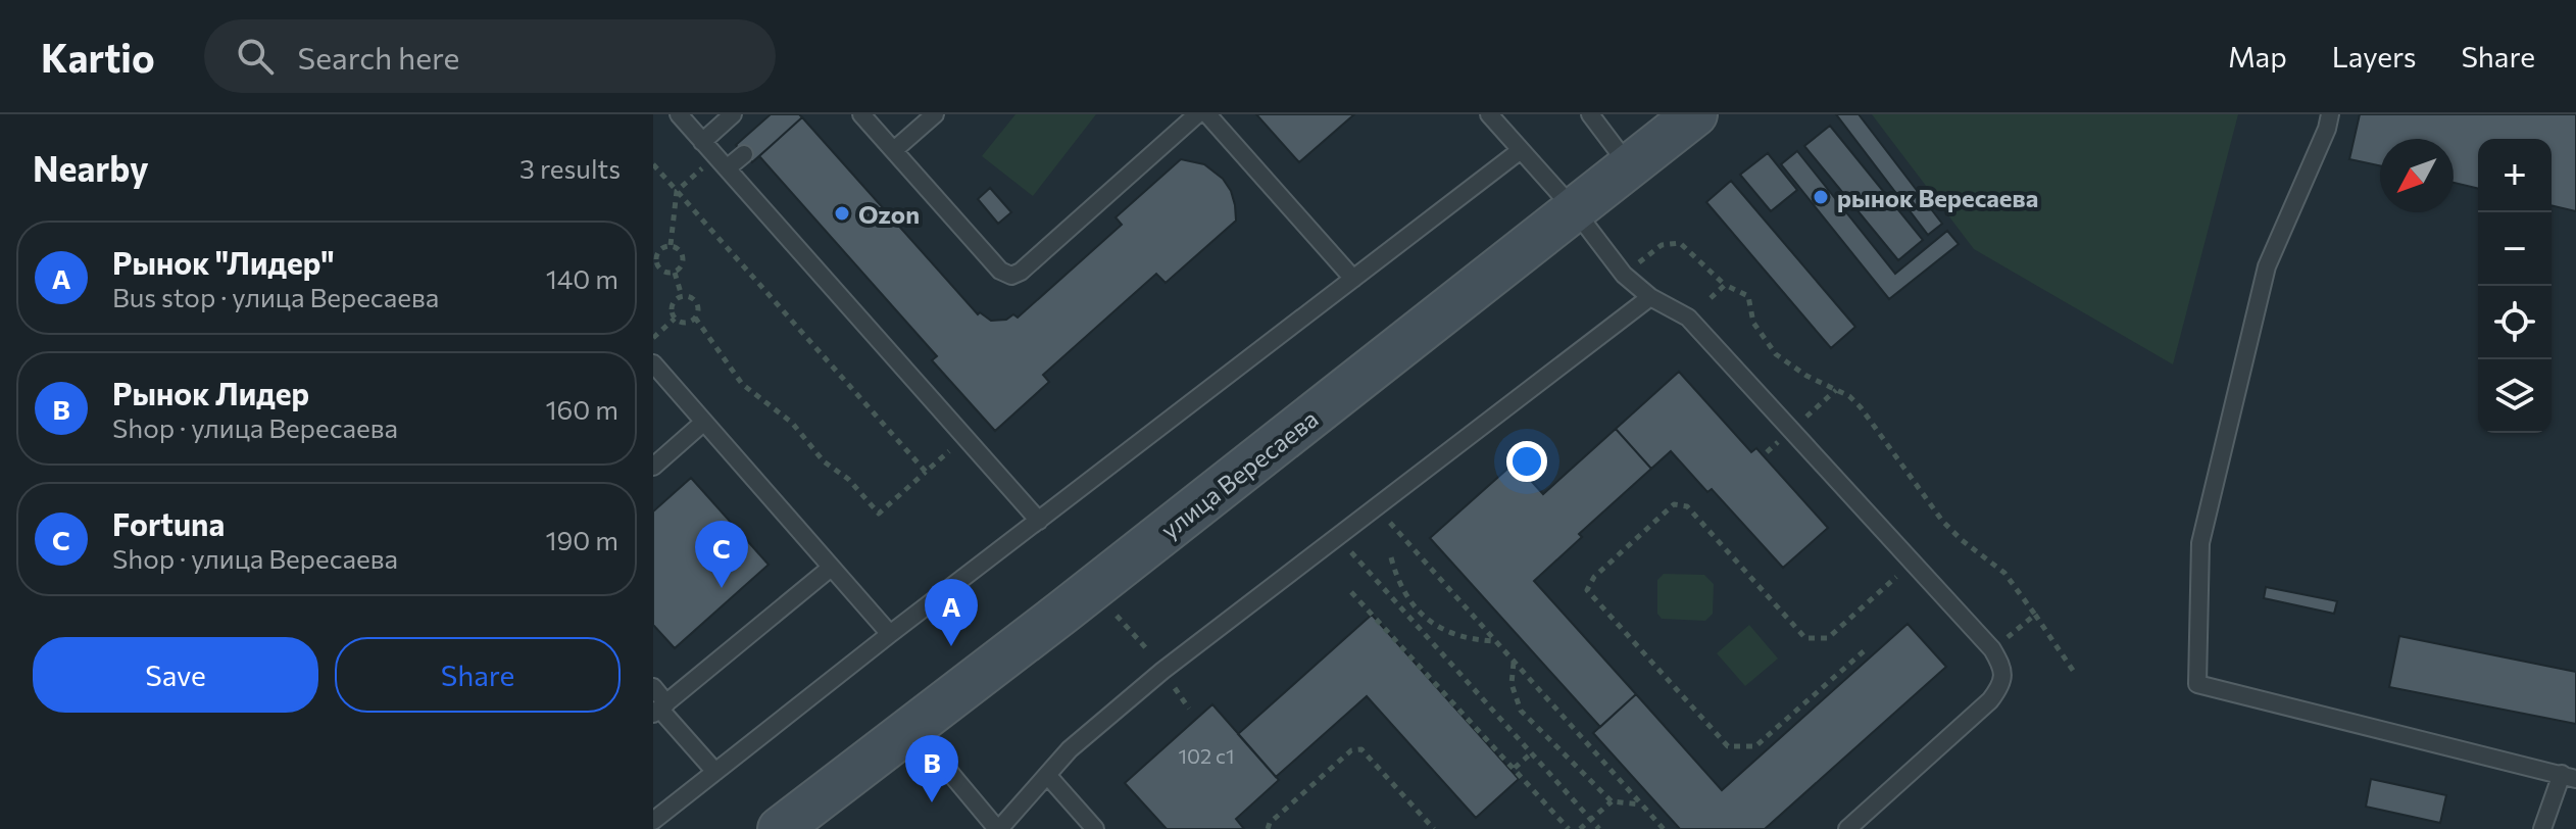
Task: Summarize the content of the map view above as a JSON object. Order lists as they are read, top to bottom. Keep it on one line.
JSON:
{"streets":{"main road":["улица Вересаева"]},"places":["рынок Вересаева","Ozon"],"house_numbers":["102 с1"],"north":"bottom left","page":{"header":"Kartio","search":"Search here","nav":["Map","Layers","Share"],"heading":["Nearby","3 results"],"map_buttons":["+","−"],"list":[{"mark":"A","name":"Рынок \"Лидер\"","note":"Bus stop · улица Вересаева","value":"140 m"},{"mark":"B","name":"Рынок Лидер","note":"Shop · улица Вересаева","value":"160 m"},{"mark":"C","name":"Fortuna","note":"Shop · улица Вересаева","value":"190 m"}],"pins":["C","A","B"],"buttons":["Save","Share"]}}
